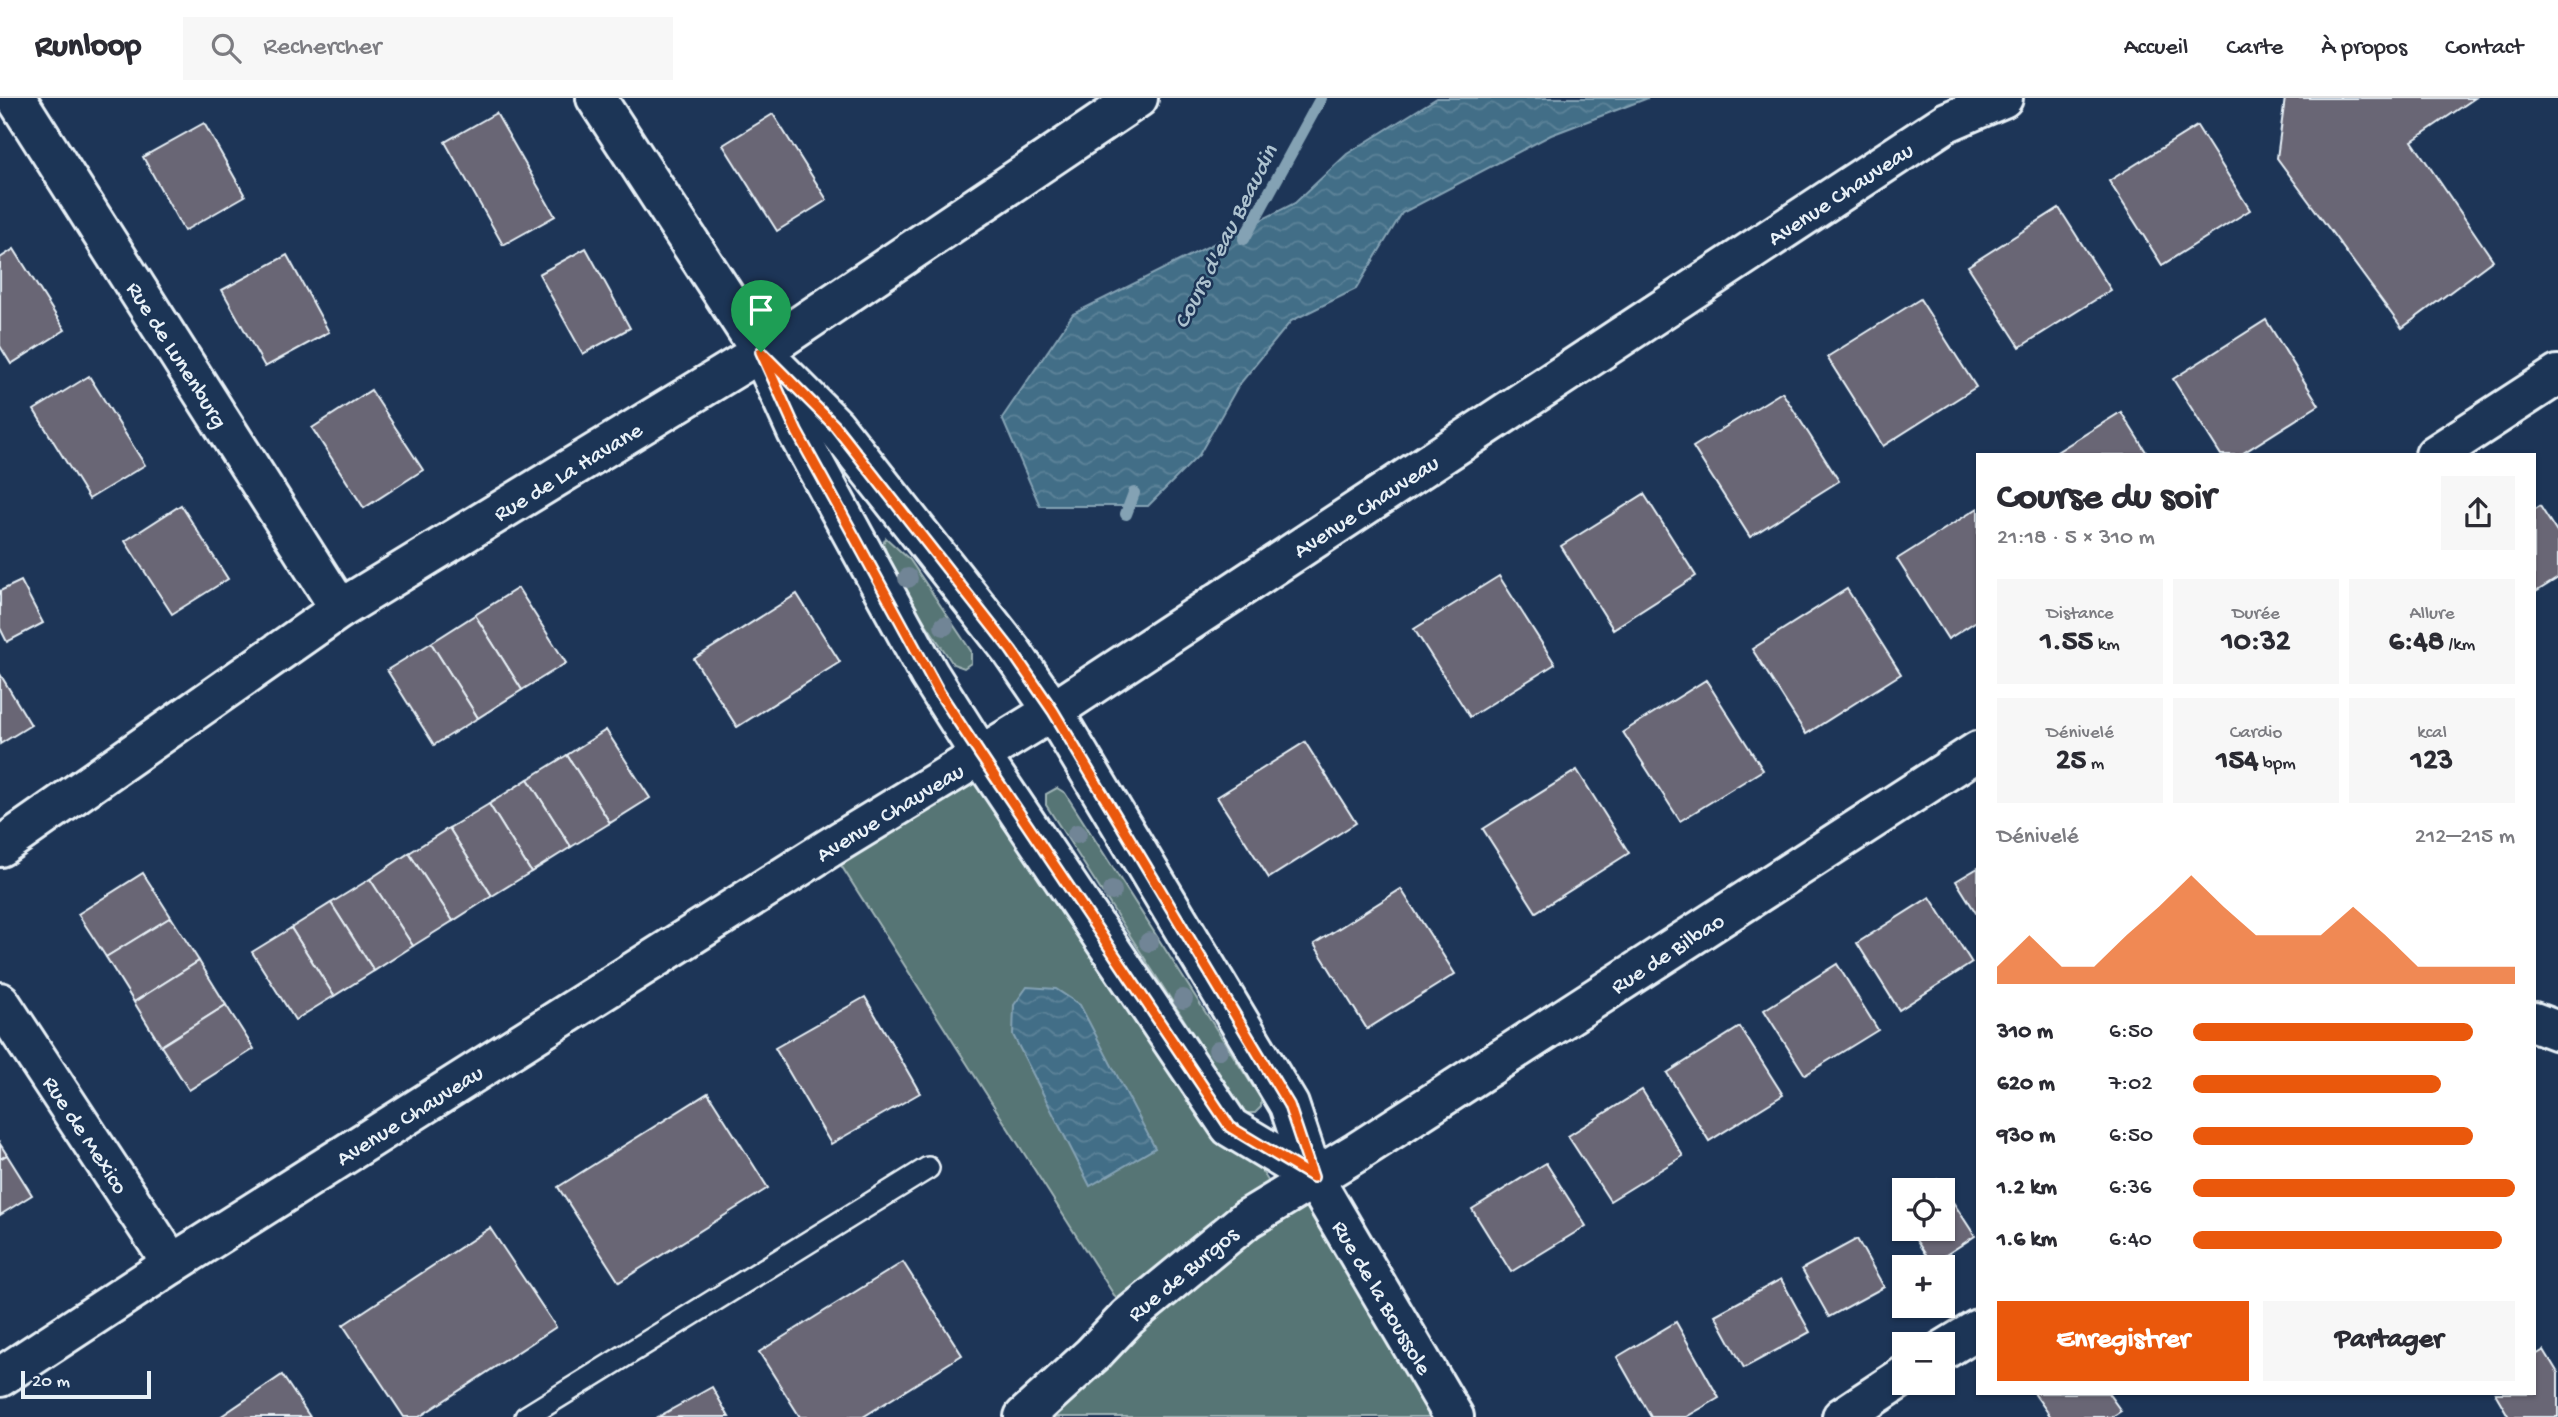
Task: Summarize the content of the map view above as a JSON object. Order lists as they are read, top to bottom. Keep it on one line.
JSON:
{"streets":{"street":["Avenue Chauveau","Rue de Lunenburg","Rue de La Havane","Rue de Bilbao","Rue de Mexico","Rue de Burgos","Rue de la Boussole"]},"crossings":[["Avenue Chauveau","Rue de Mexico"],["Avenue Chauveau","Rue de la Boussole"],["Rue de Lunenburg","Rue de La Havane"],["Rue de La Havane","Rue de la Boussole"],["Rue de Bilbao","Rue de Burgos"],["Rue de Burgos","Rue de la Boussole"]],"water":["Cours d'eau Beaudin"],"scale_bar":"20 m","page":{"header":"Runloop","search":"Rechercher","nav":["Accueil","Carte","À propos","Contact"],"heading":["Course du soir","21:18 · 5 × 310 m"],"stats":[["Distance","1.55 km"],["Durée","10:32"],["Allure","6:48 /km"],["Dénivelé","25 m"],["Cardio","154 bpm"],["kcal","123"]],"chart":["Dénivelé","212–215 m"],"list":[{"name":"310 m","note":"6:50"},{"name":"620 m","note":"7:02"},{"name":"930 m","note":"6:50"},{"name":"1.2 km","note":"6:36"},{"name":"1.6 km","note":"6:40"}],"map_buttons":["+","−"],"buttons":["Enregistrer","Partager"],"scale":"20 m"}}
